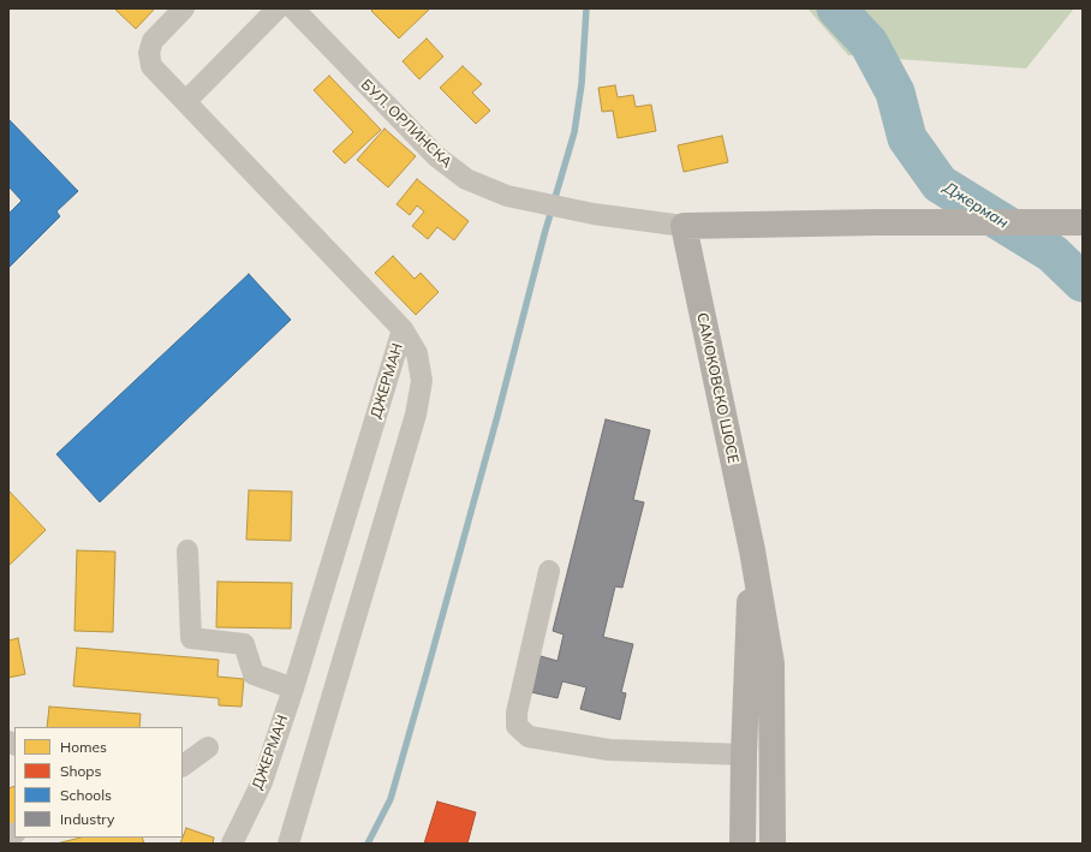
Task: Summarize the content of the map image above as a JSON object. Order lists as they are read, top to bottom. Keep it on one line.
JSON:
{"streets":{"main road":["САМОКОВСКО ШОСЕ"],"street":["БУЛ. ОРЛИНСКА","ДЖЕРМАН"]},"crossings":[["БУЛ. ОРЛИНСКА","САМОКОВСКО ШОСЕ"]],"water":["Джерман"],"legend":["Homes","Shops","Schools","Industry"]}
